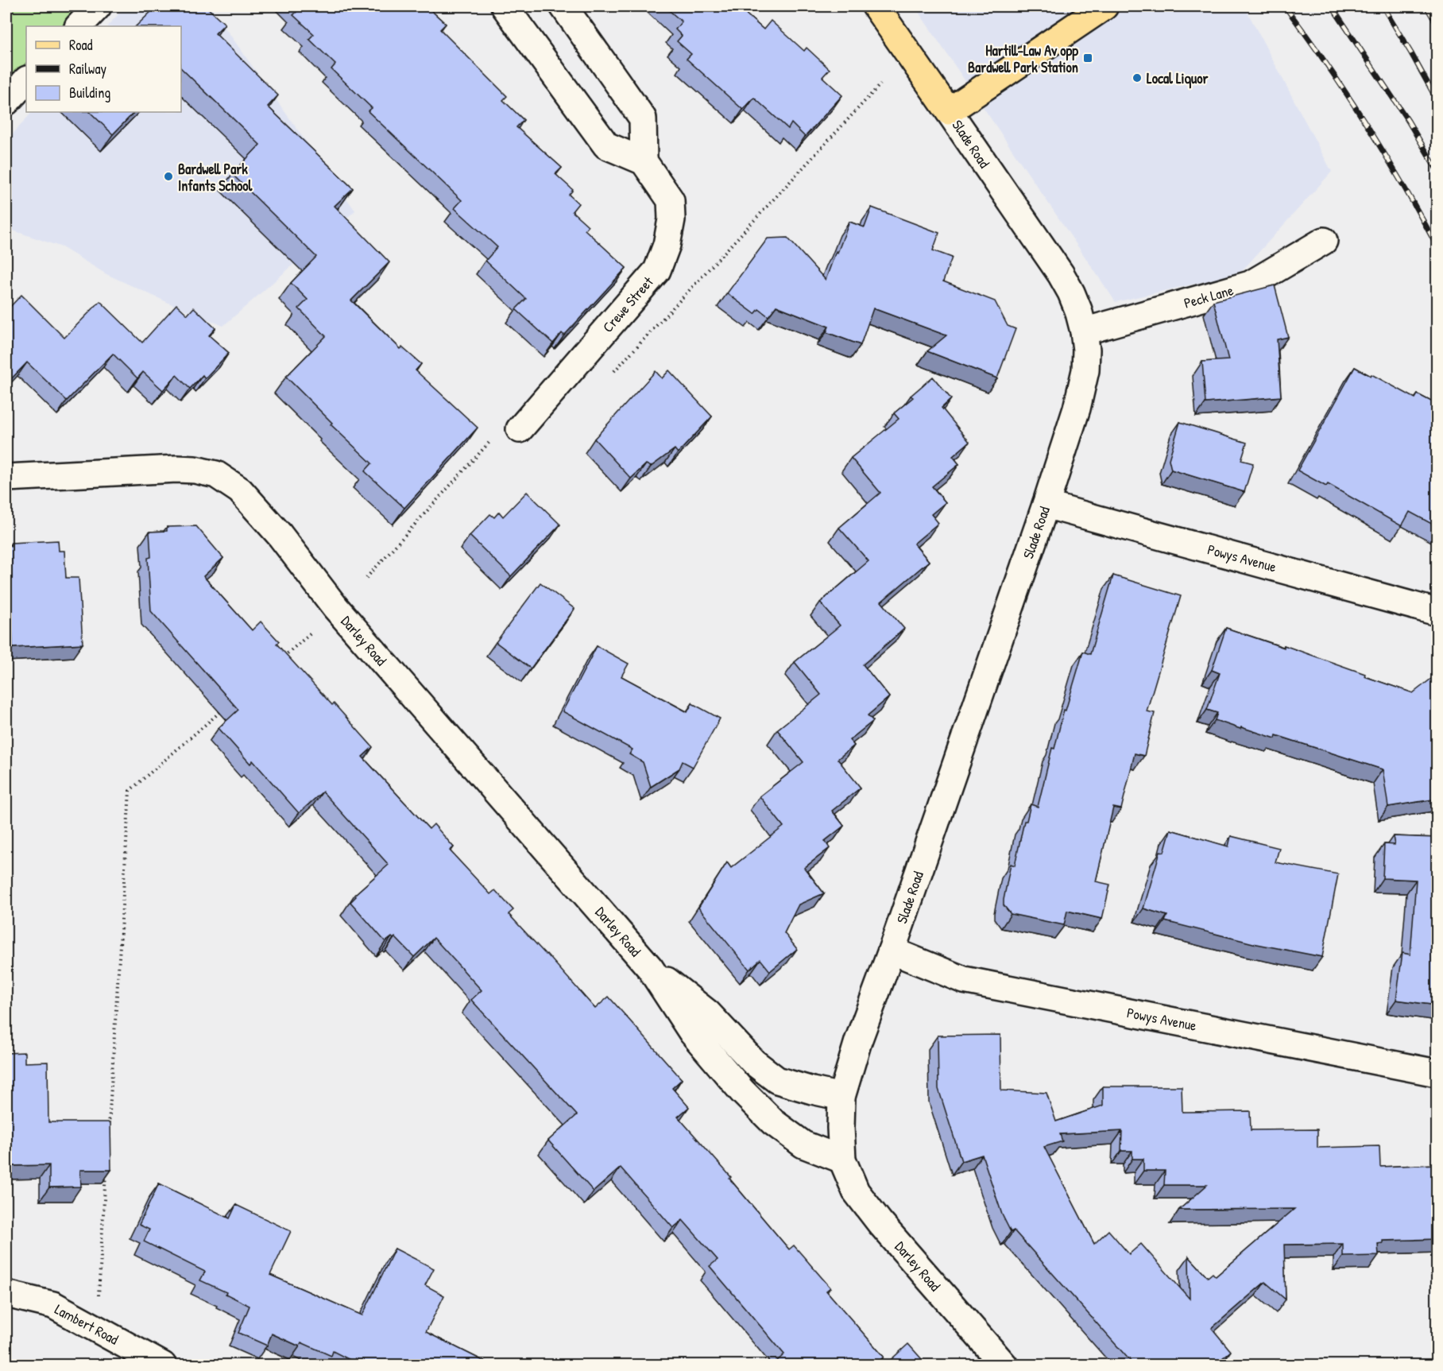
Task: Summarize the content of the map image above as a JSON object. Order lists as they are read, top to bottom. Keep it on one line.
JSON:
{"streets":{"main road":["Slade Road"],"street":["Peck Lane","Crewe Street","Powys Avenue","Darley Road","Lambert Road"]},"crossings":[["Slade Road","Peck Lane"],["Slade Road","Powys Avenue"],["Slade Road","Darley Road"]],"places":{"transit":["Hartill-Law Av opp Bardwell Park Station"],"other":["Local Liquor","Bardwell Park Infants School"]},"legend":["Road","Railway","Building"]}
